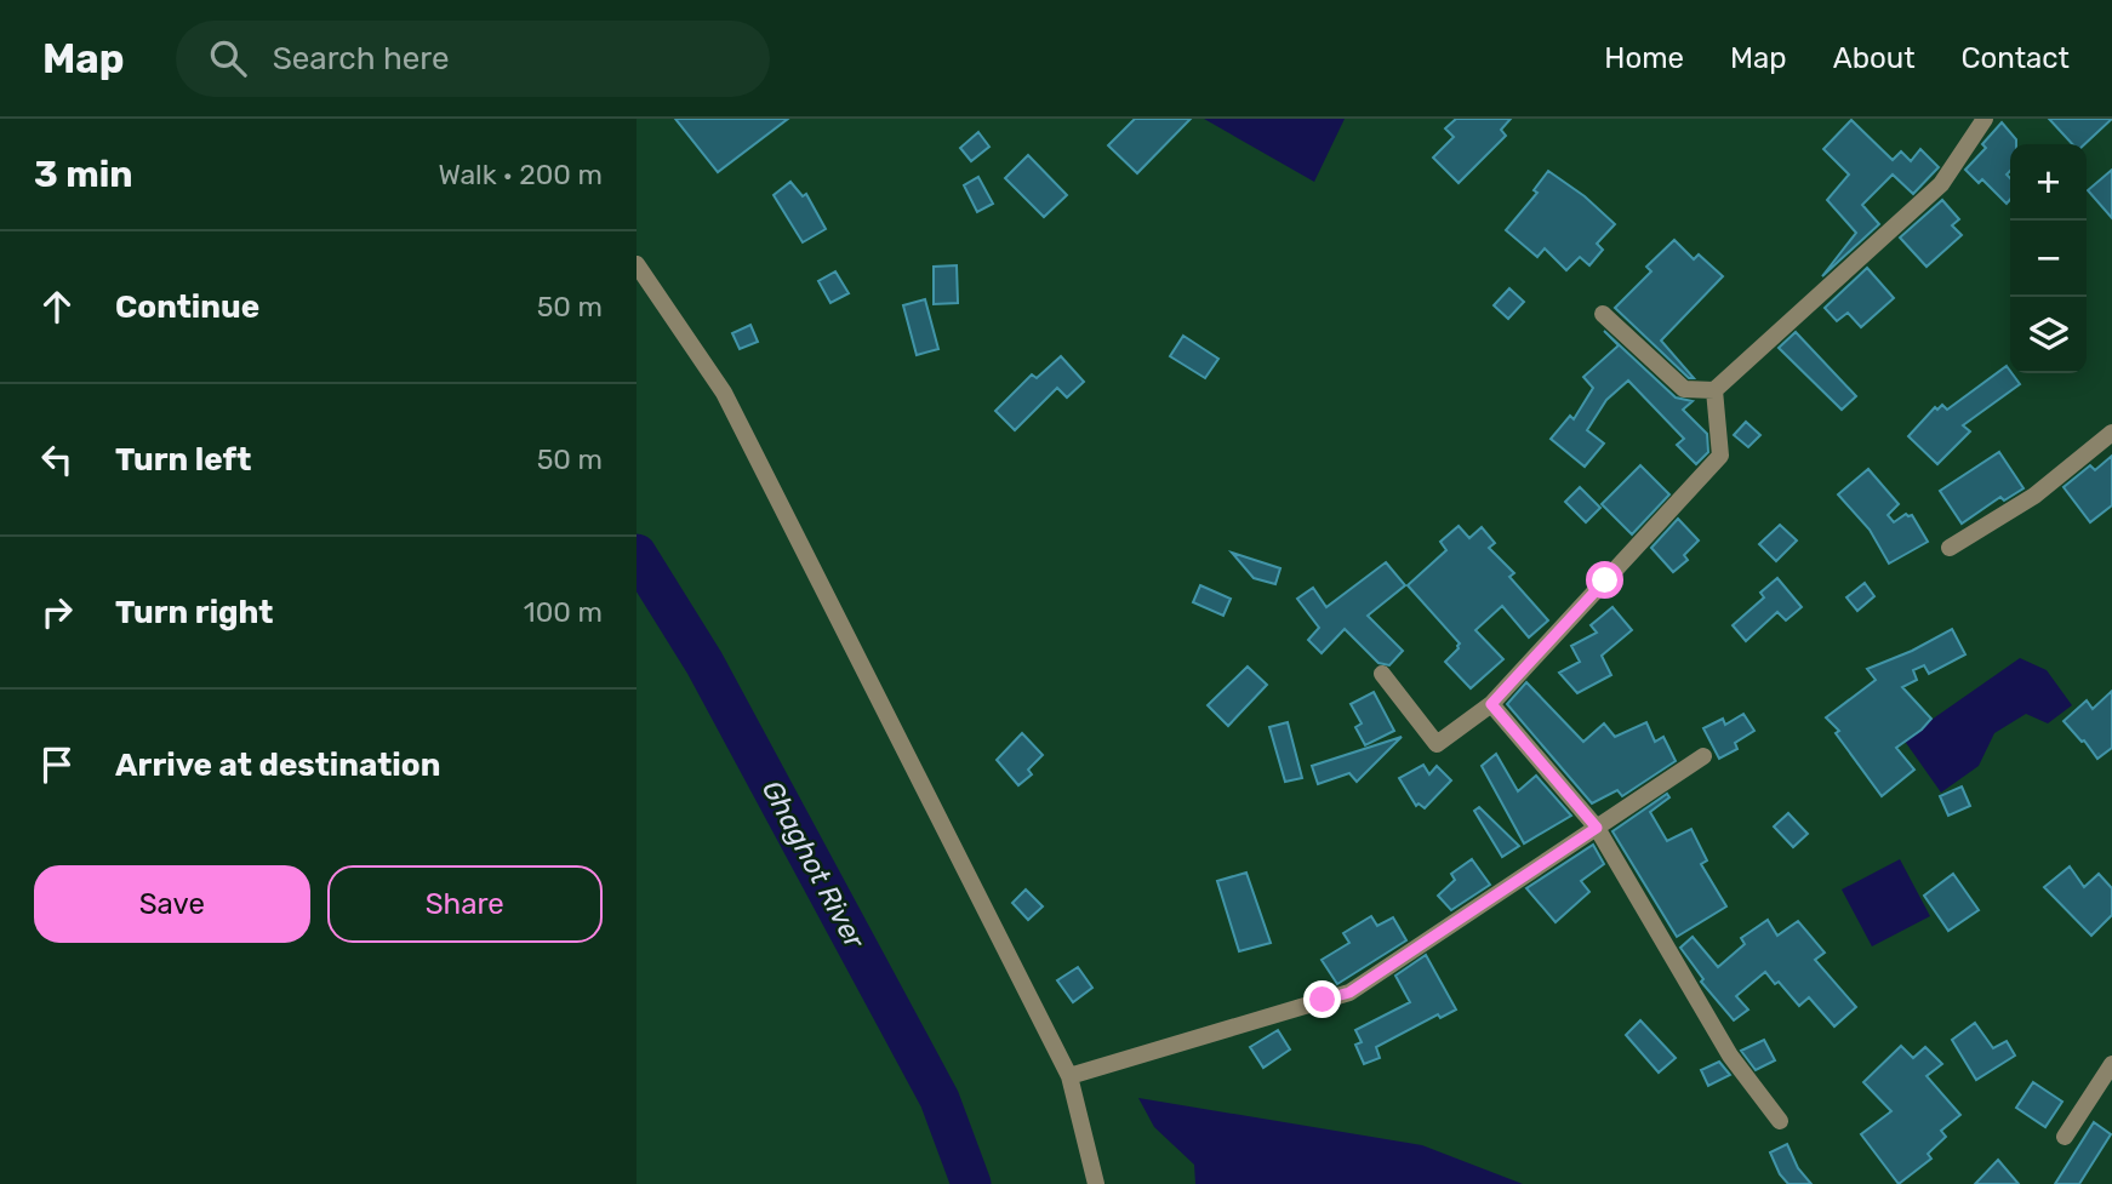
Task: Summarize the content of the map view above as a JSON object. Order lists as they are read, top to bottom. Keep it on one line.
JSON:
{"water":["Ghaghot River"],"page":{"header":"Map","search":"Search here","nav":["Home","Map","About","Contact"],"heading":["3 min","Walk · 200 m"],"map_buttons":["+","−"],"list":[["Continue","50 m"],["Turn left","50 m"],["Turn right","100 m"],"Arrive at destination"],"buttons":["Save","Share"]}}
